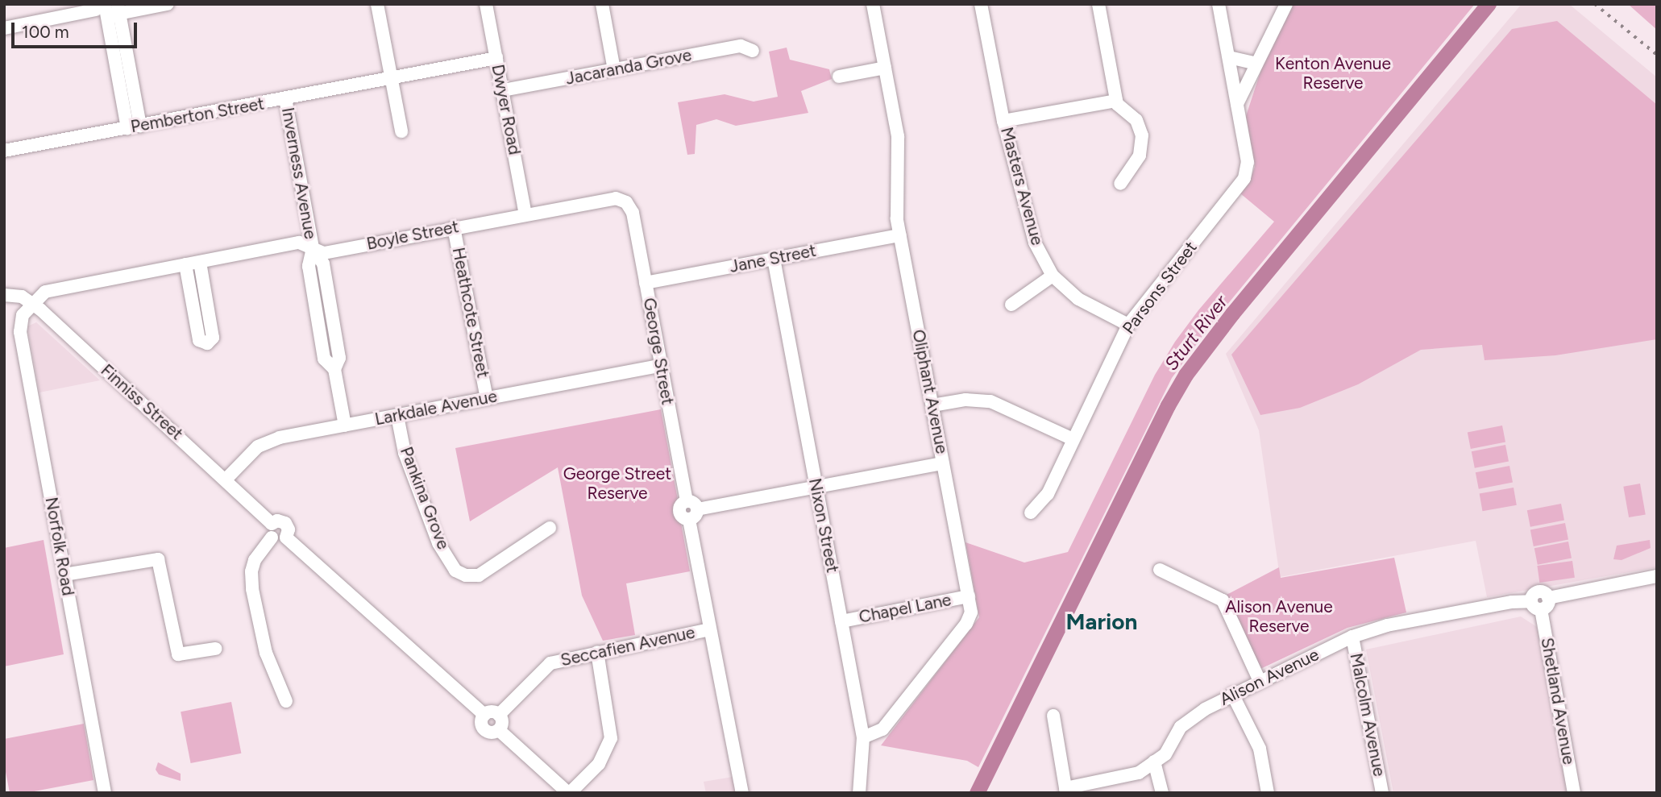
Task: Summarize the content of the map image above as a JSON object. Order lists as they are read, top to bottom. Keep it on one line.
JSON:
{"streets":{"street":["Jacaranda Grove","Dwyer Road","Pemberton Street","Inverness Avenue","Masters Avenue","Boyle Street","Jane Street","Parsons Street","Heathcote Street","George Street","Oliphant Avenue","Finniss Street","Larkdale Avenue","Pankina Grove","Nixon Street","Norfolk Road","Chapel Lane","Seccafien Avenue","Alison Avenue","Shetland Avenue","Malcolm Avenue"]},"crossings":[["Jacaranda Grove","Dwyer Road"],["Dwyer Road","Pemberton Street"],["Dwyer Road","Boyle Street"],["Pemberton Street","Inverness Avenue"],["Inverness Avenue","Boyle Street"],["Inverness Avenue","Larkdale Avenue"],["Masters Avenue","Parsons Street"],["Boyle Street","Heathcote Street"],["Boyle Street","George Street"],["Boyle Street","Finniss Street"],["Boyle Street","Norfolk Road"],["Jane Street","George Street"],["Jane Street","Oliphant Avenue"],["Jane Street","Nixon Street"],["Heathcote Street","Larkdale Avenue"],["George Street","Larkdale Avenue"],["George Street","Seccafien Avenue"],["Oliphant Avenue","Nixon Street"],["Oliphant Avenue","Chapel Lane"],["Finniss Street","Larkdale Avenue"],["Finniss Street","Norfolk Road"],["Finniss Street","Seccafien Avenue"],["Larkdale Avenue","Pankina Grove"],["Nixon Street","Chapel Lane"],["Alison Avenue","Shetland Avenue"],["Alison Avenue","Malcolm Avenue"]],"districts":["Marion"],"water":["Sturt River"],"parks":["Kenton Avenue Reserve","George Street Reserve","Alison Avenue Reserve"],"scale_bar":"100 m"}
